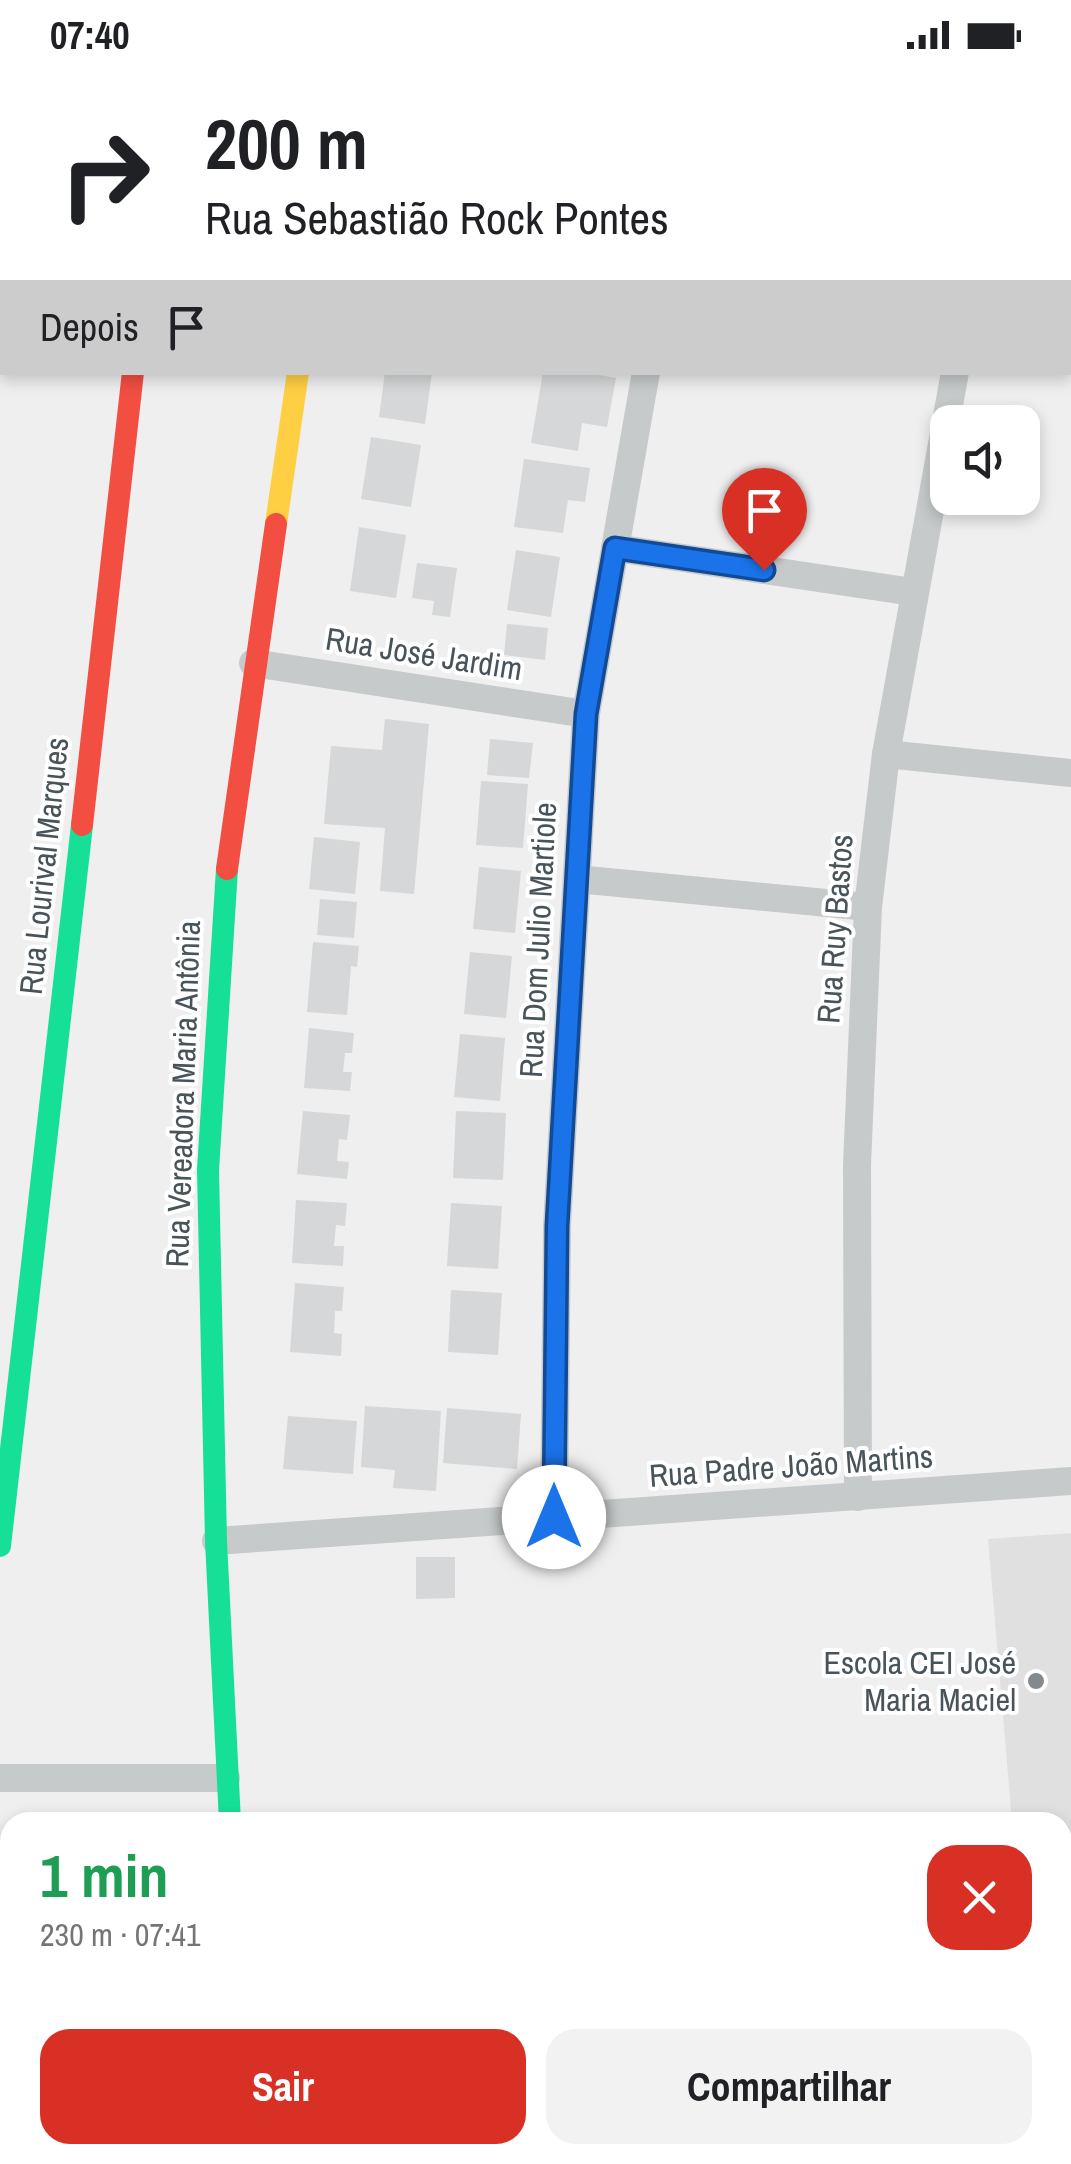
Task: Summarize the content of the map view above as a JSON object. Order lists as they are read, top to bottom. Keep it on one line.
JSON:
{"streets":{"street":["Rua José Jardim","Rua Lourival Marques","Rua Ruy Bastos","Rua Dom Julio Martiole","Rua Vereadora Maria Antônia","Rua Padre João Martins"]},"crossings":[["Rua José Jardim","Rua Dom Julio Martiole"],["Rua José Jardim","Rua Vereadora Maria Antônia"],["Rua Ruy Bastos","Rua Padre João Martins"],["Rua Dom Julio Martiole","Rua Padre João Martins"],["Rua Vereadora Maria Antônia","Rua Padre João Martins"]],"places":["Escola CEI José Maria Maciel"],"page":{"status":"07:40","turn":["200 m","Rua Sebastião Rock Pontes"],"then":"Depois","heading":["1 min","230 m · 07:41"],"buttons":["Sair","Compartilhar"]}}
